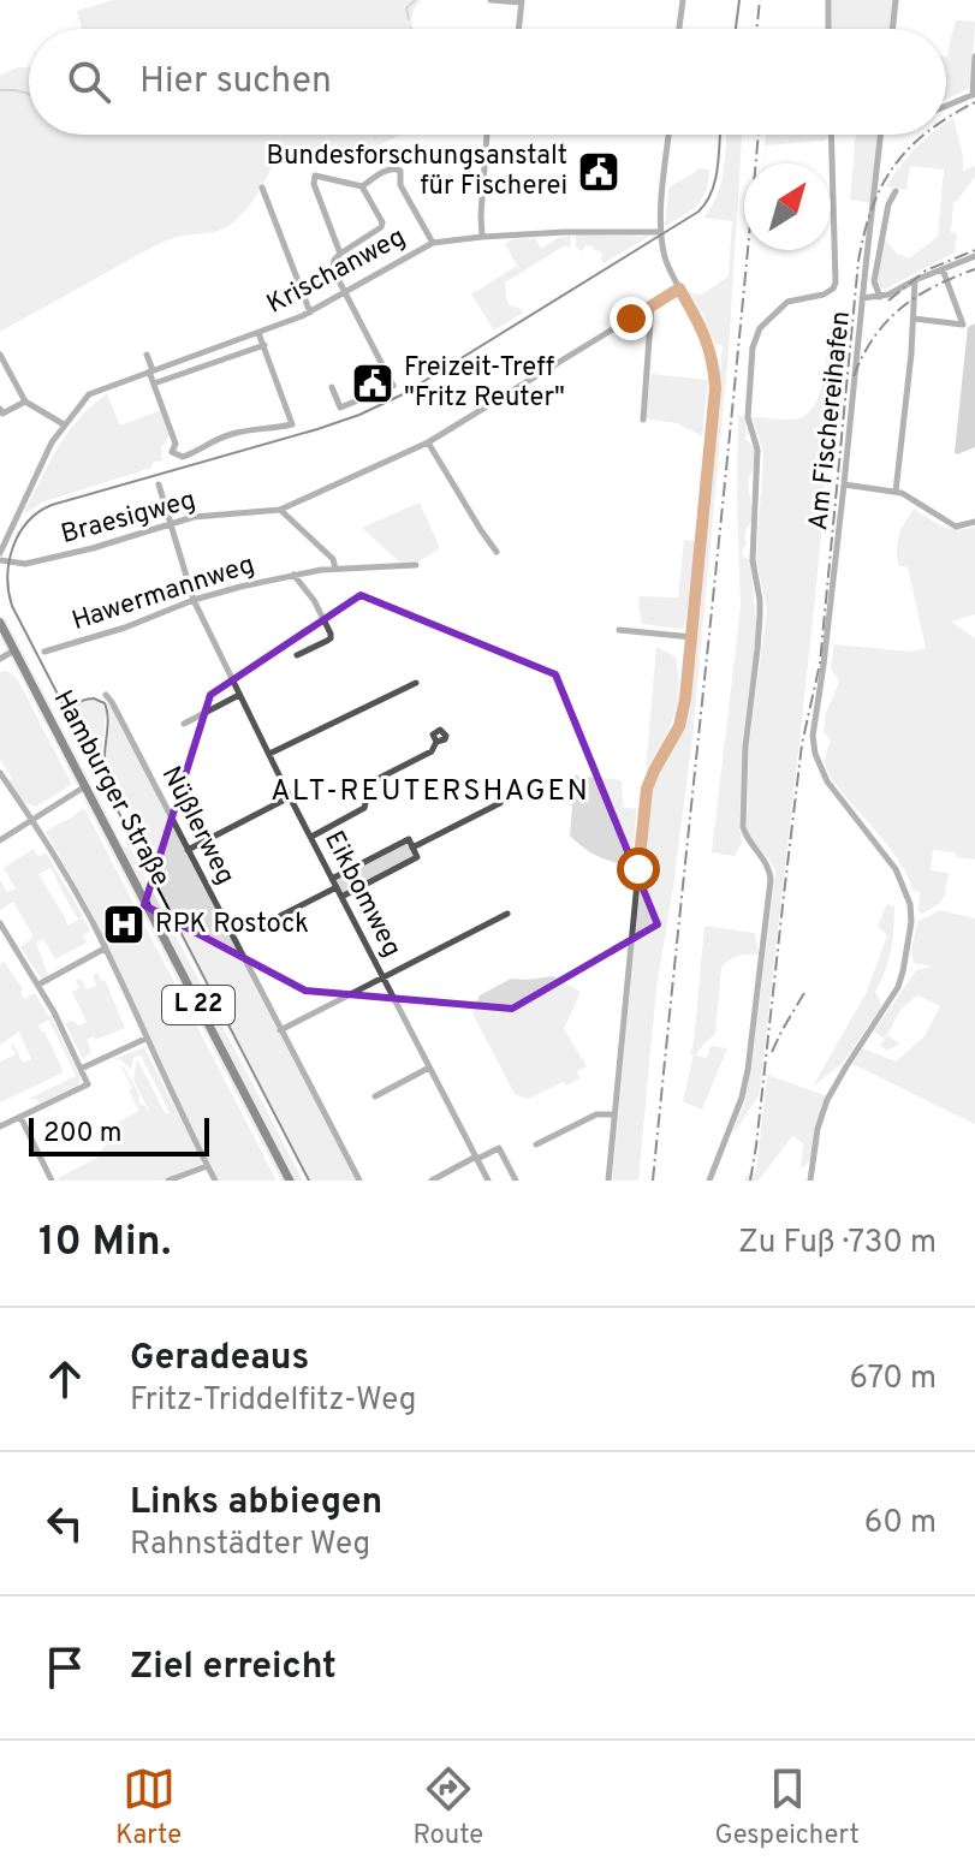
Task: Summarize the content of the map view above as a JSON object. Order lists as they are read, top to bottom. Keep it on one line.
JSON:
{"streets":{"main road":["Hamburger Straße","L 22"],"street":["Krischanweg","Am Fischereihafen","Braesigweg","Hawermannweg","Nüßlerweg","Eikbomweg"]},"crossings":[["Krischanweg","Braesigweg"],["Braesigweg","Eikbomweg"],["Hawermannweg","Eikbomweg"]],"districts":["ALT-REUTERSHAGEN"],"places":{"public building":["Bundesforschungsanstalt für Fischerei","Freizeit-Treff \"Fritz Reuter\""],"hospital":["RPK Rostock"]},"scale_bar":"200 m","north":"top right","page":{"search":"Hier suchen","scale":"200 m","heading":["10 Min.","Zu Fuß · 730 m"],"list":[["Geradeaus","Fritz-Triddelfitz-Weg","670 m"],["Links abbiegen","Rahnstädter Weg","60 m"],"Ziel erreicht"],"nav":["Karte","Route","Gespeichert"]}}
